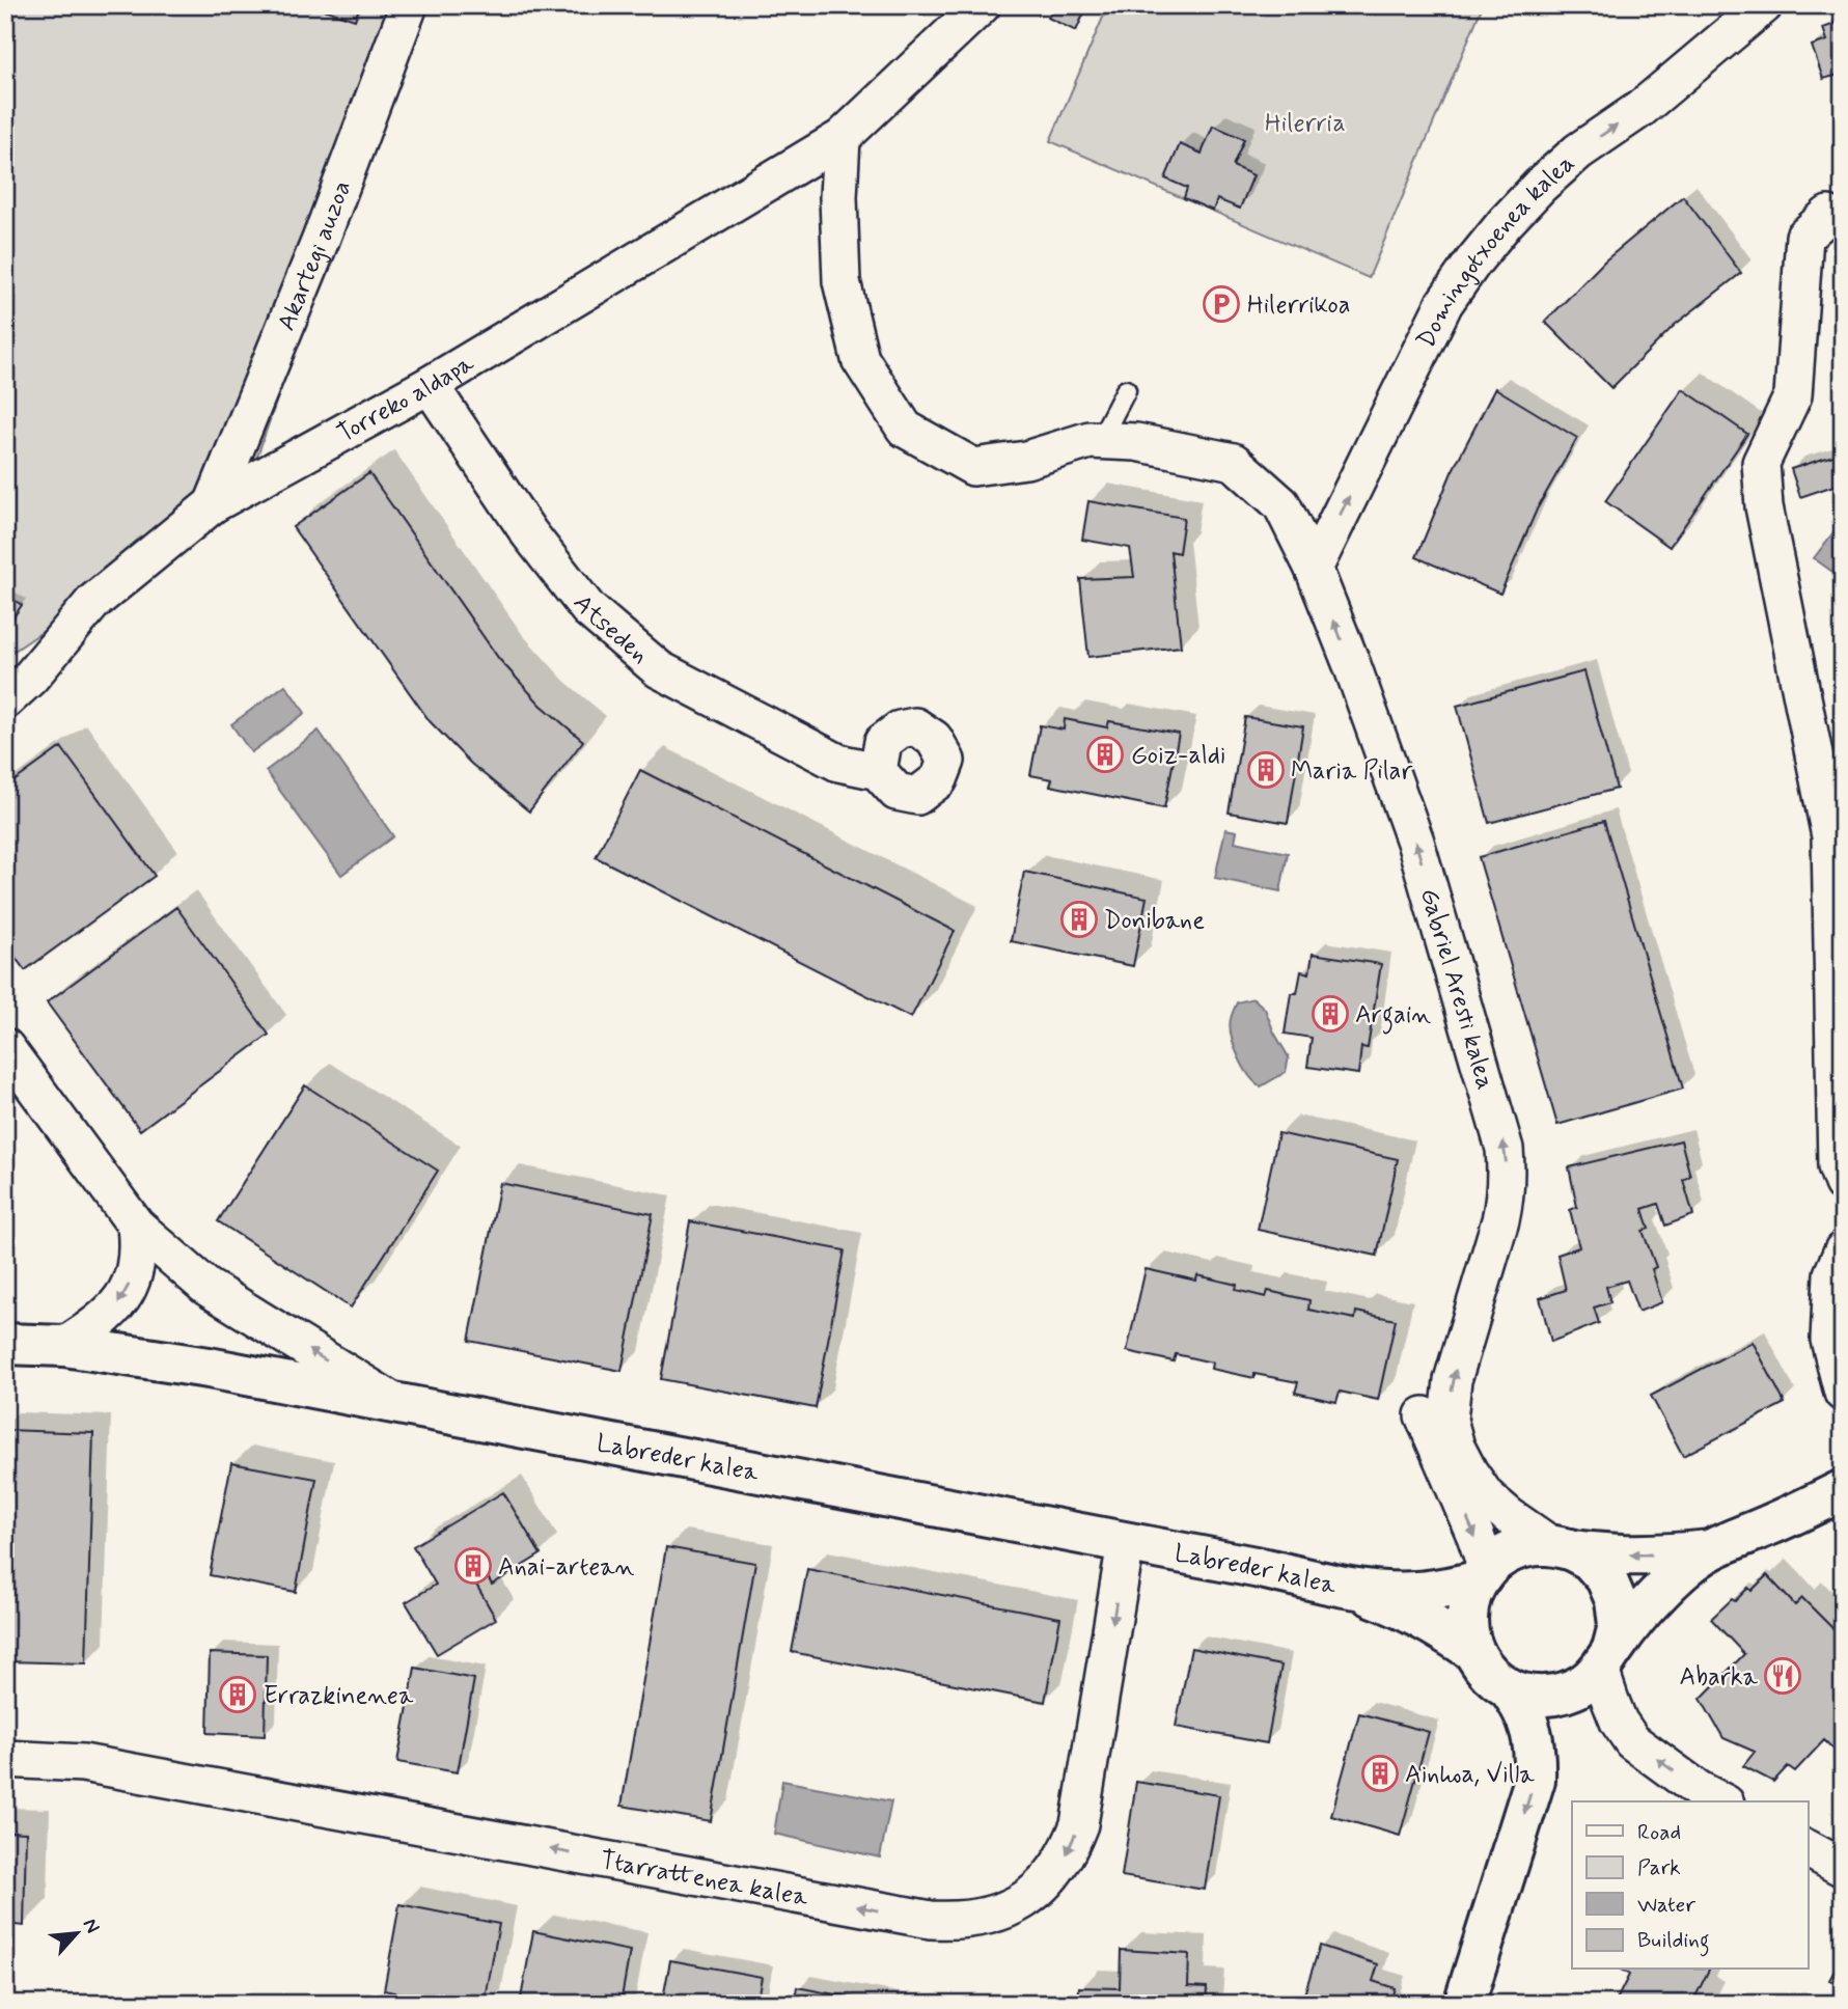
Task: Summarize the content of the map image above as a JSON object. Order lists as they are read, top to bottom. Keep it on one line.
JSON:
{"streets":{"street":["Domingotxoenea kalea","Akartegi auzoa","Torreko aldapa","Atseden","Gabriel Aresti kalea","Labreder kalea","Ttarrattenea kalea"]},"crossings":[["Domingotxoenea kalea","Gabriel Aresti kalea"],["Akartegi auzoa","Torreko aldapa"],["Torreko aldapa","Atseden"],["Torreko aldapa","Gabriel Aresti kalea"],["Gabriel Aresti kalea","Labreder kalea"],["Labreder kalea","Ttarrattenea kalea"]],"one_way":["Domingotxoenea kalea","Ttarrattenea kalea"],"parks":["Hilerria"],"places":{"parking":["Hilerrikoa"],"building":["Goiz-aldi","Maria Pilar","Donibane","Argain","Anai-artean","Errazkinenea","Ainhoa, Villa"],"restaurant":["Abarka"]},"legend":["Road","Park","Water","Building"],"north":"top right"}
